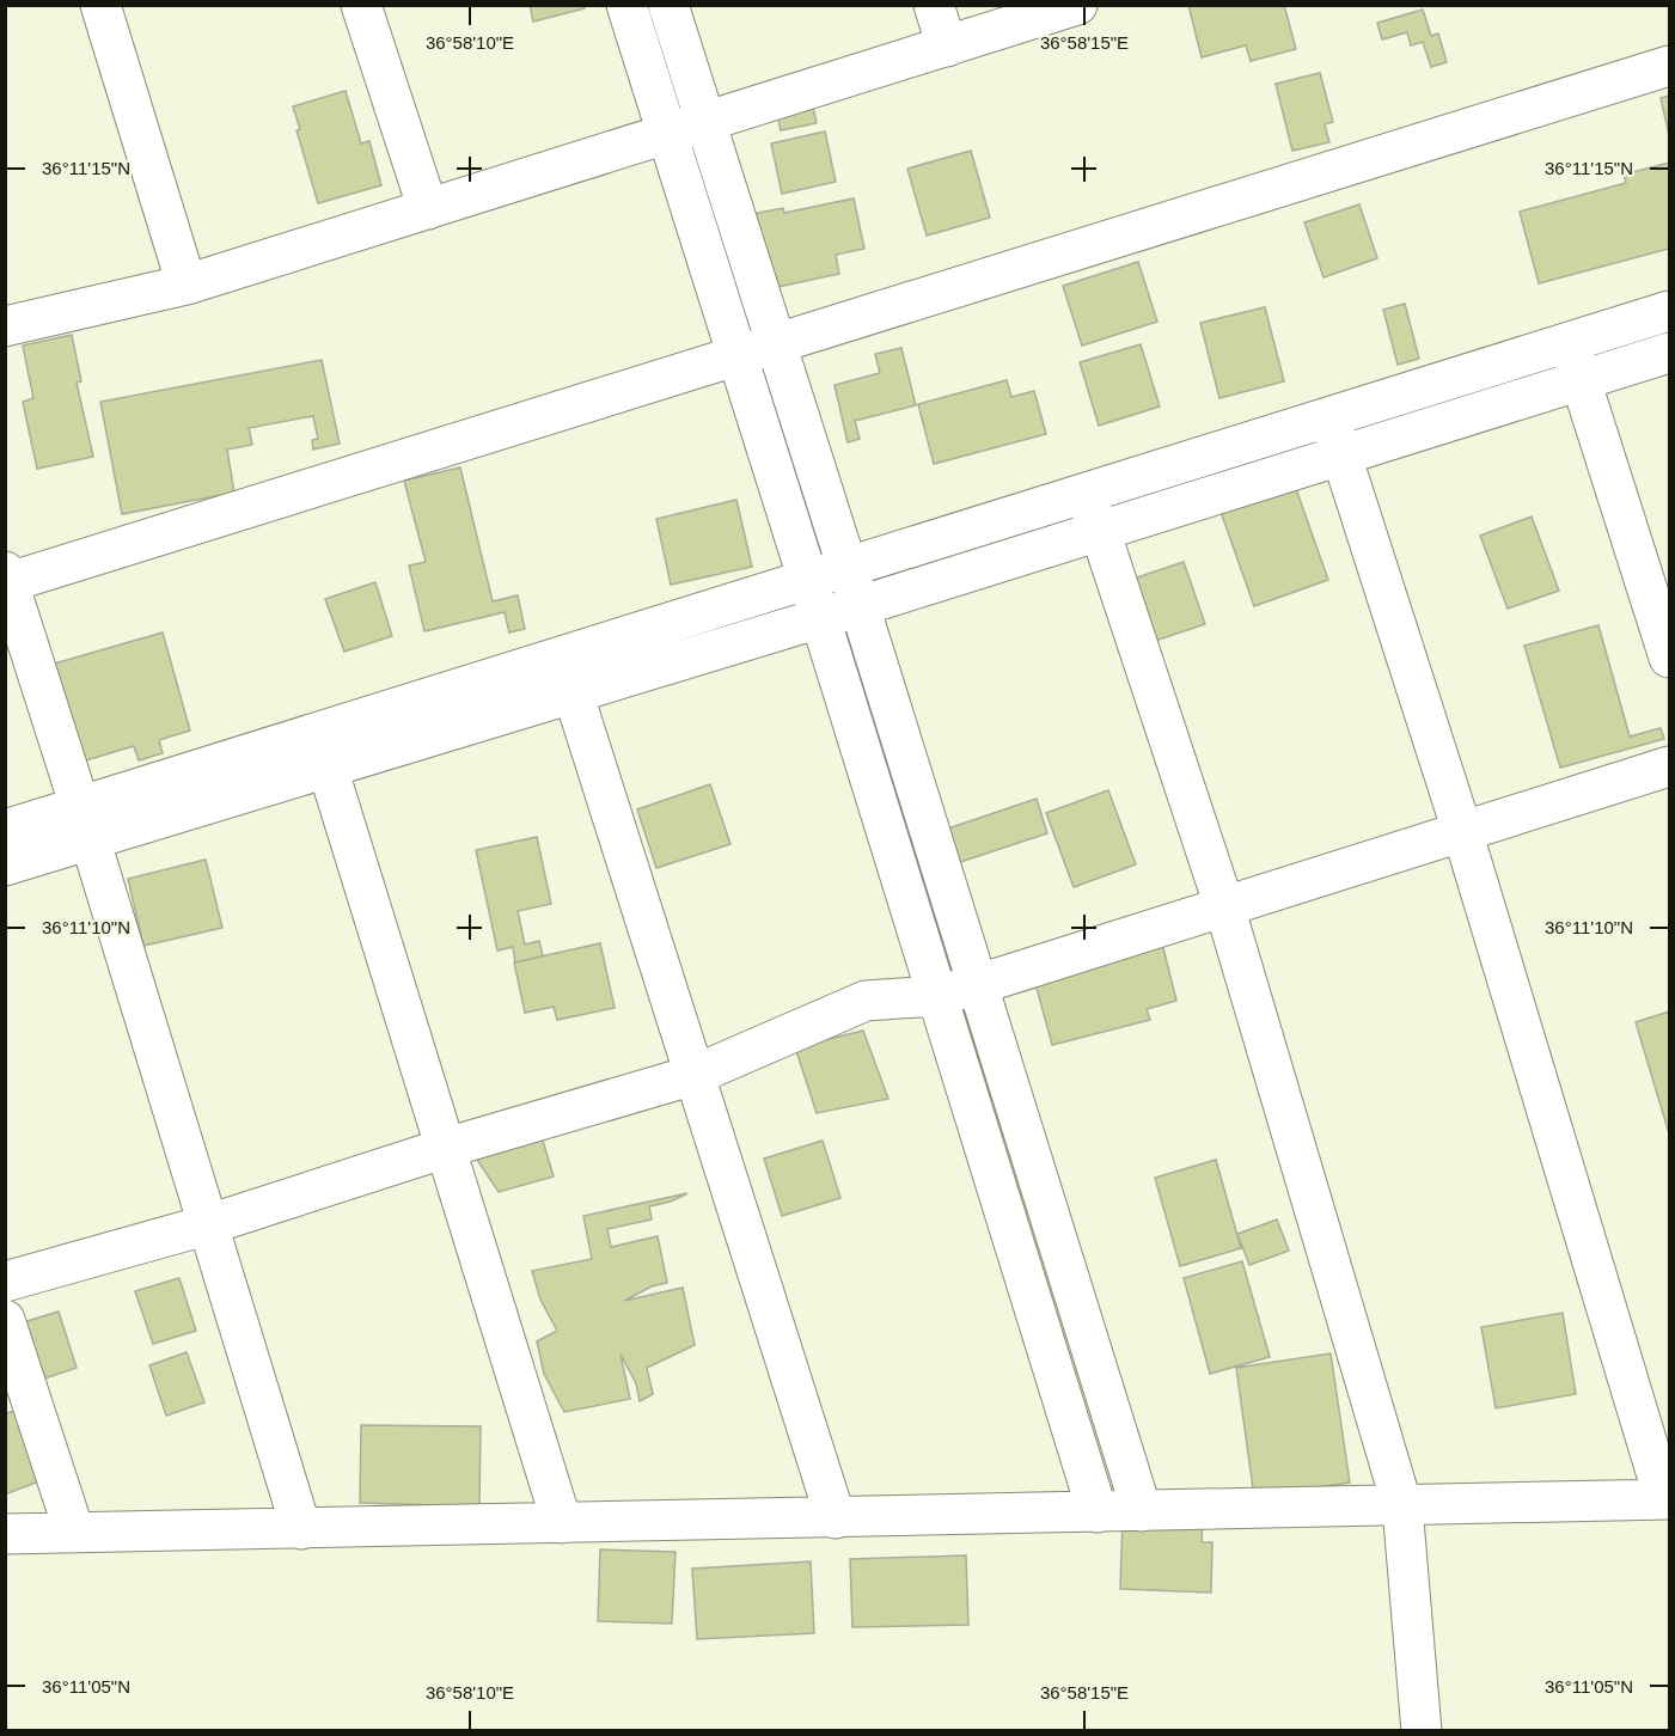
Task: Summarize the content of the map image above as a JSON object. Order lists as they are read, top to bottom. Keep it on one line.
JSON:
{"coordinates":["36°58'10\"E","36°58'15\"E","36°11'15\"N","36°11'10\"N","36°11'05\"N"]}
